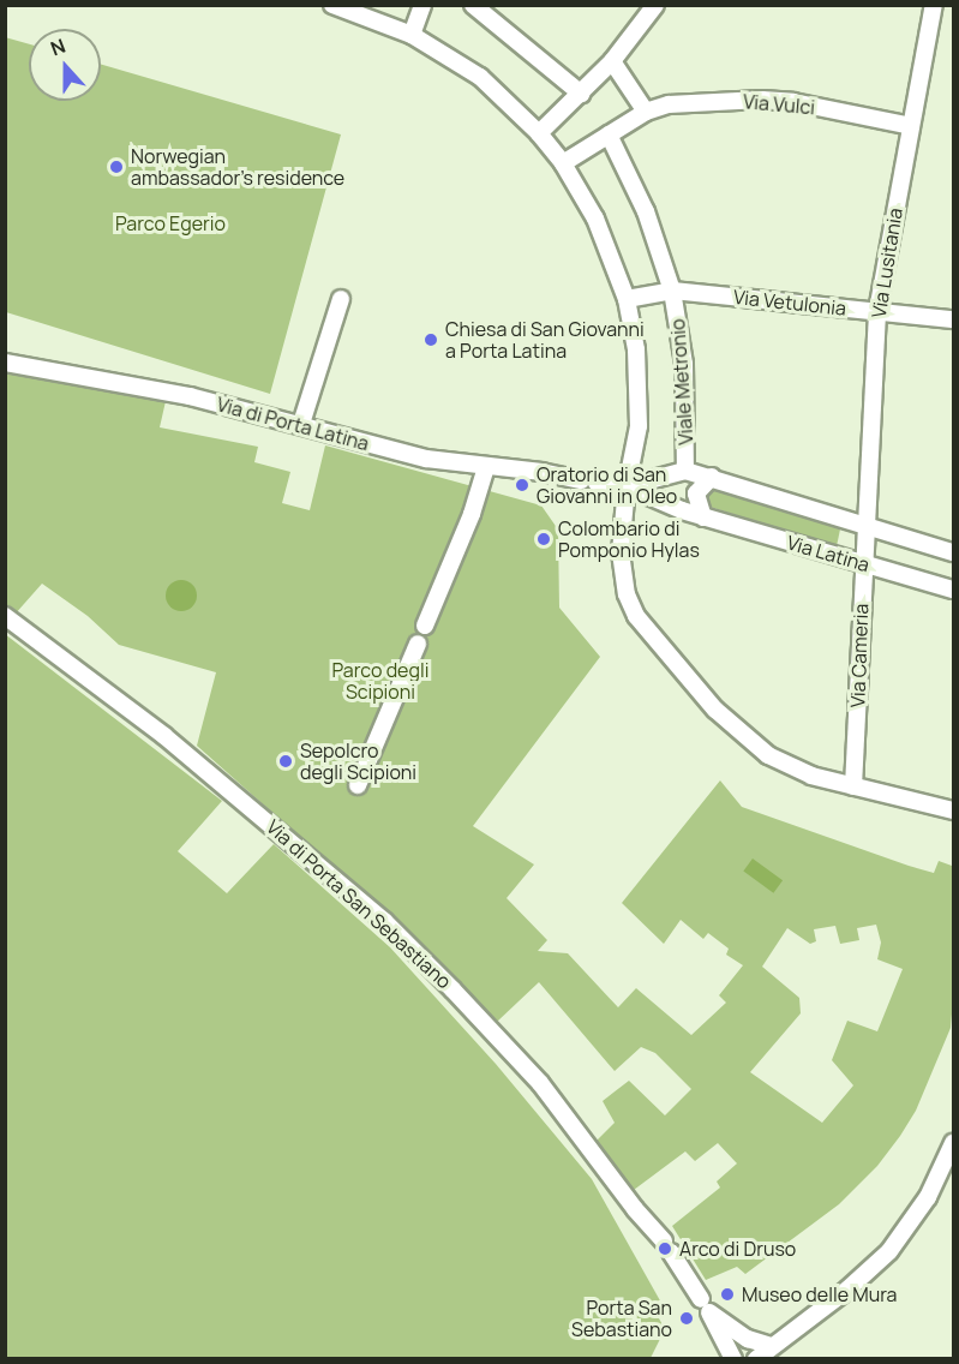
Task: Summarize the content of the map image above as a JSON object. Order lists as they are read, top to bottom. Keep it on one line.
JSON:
{"streets":{"street":["Via Vulci","Via Lusitania","Via Vetulonia","Viale Metronio","Via di Porta Latina","Via Latina","Via Cameria","Via di Porta San Sebastiano"]},"crossings":[["Via Vulci","Via Lusitania"],["Via Vulci","Viale Metronio"],["Via Lusitania","Via Vetulonia"],["Via Lusitania","Via Latina"],["Via Lusitania","Via Cameria"],["Via Vetulonia","Viale Metronio"],["Viale Metronio","Via Latina"],["Via di Porta Latina","Via Latina"],["Via Latina","Via Cameria"]],"parks":["Parco Egerio","Parco degli Scipioni"],"places":["Norwegian ambassador's residence","Chiesa di San Giovanni a Porta Latina","Oratorio di San Giovanni in Oleo","Colombario di Pomponio Hylas","Sepolcro degli Scipioni","Arco di Druso","Museo delle Mura","Porta San Sebastiano"],"north":"top"}
